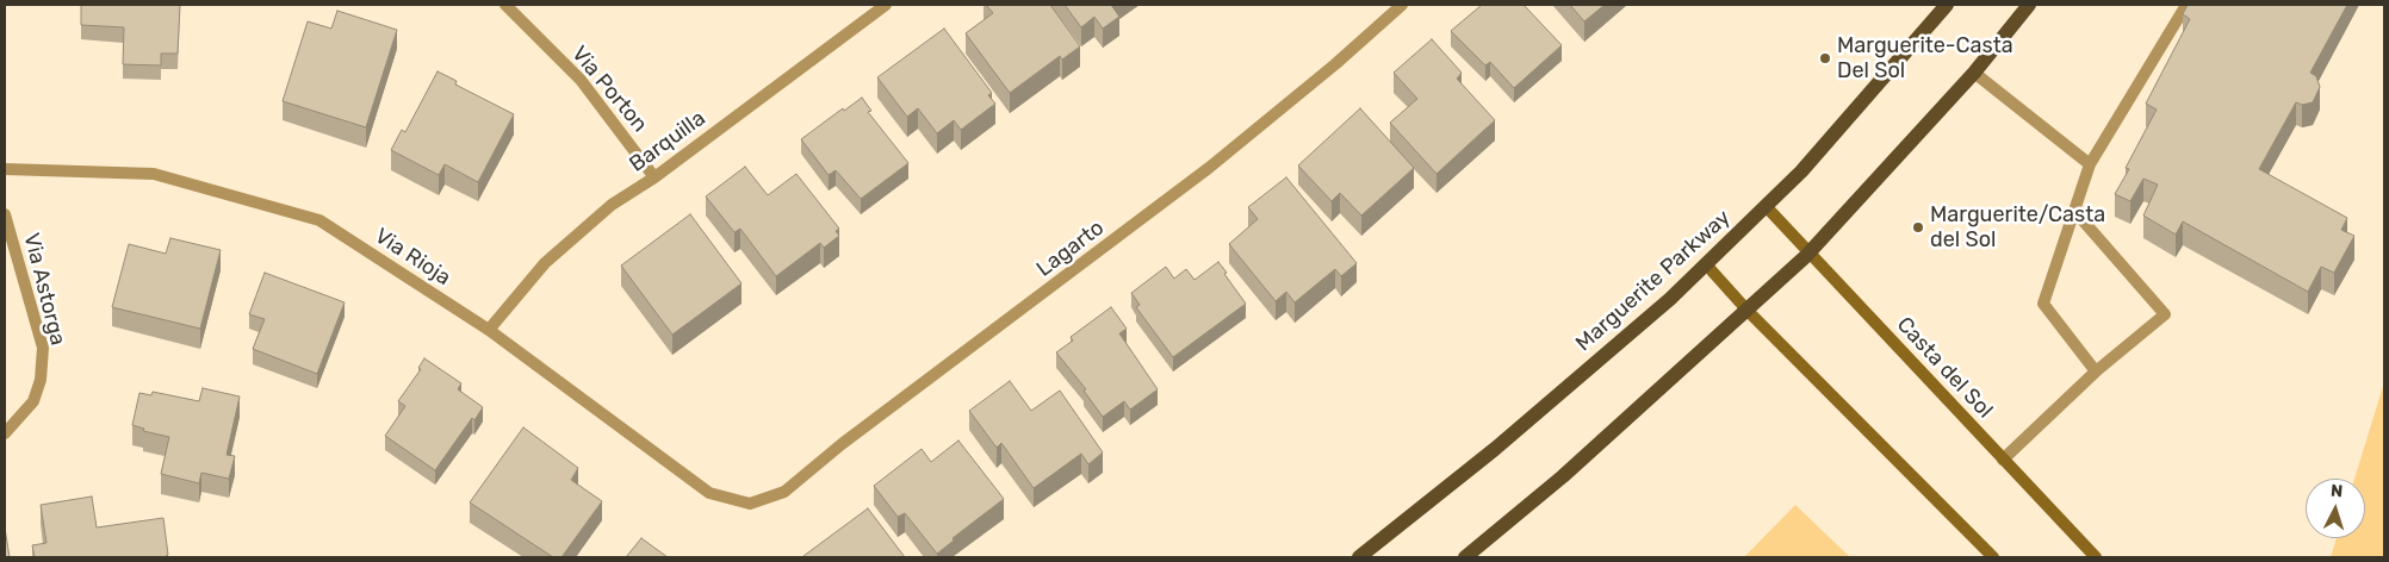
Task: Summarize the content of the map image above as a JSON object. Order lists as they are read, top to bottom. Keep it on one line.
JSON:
{"streets":{"main road":["Marguerite Parkway"],"street":["Via Porton","Barquilla","Lagarto","Via Rioja","Via Astorga","Casta del Sol"]},"crossings":[["Via Porton","Barquilla"],["Barquilla","Via Rioja"],["Lagarto","Via Rioja"],["Marguerite Parkway","Casta del Sol"]],"places":["Marguerite-Casta Del Sol","Marguerite/Casta del Sol"],"north":"top"}
